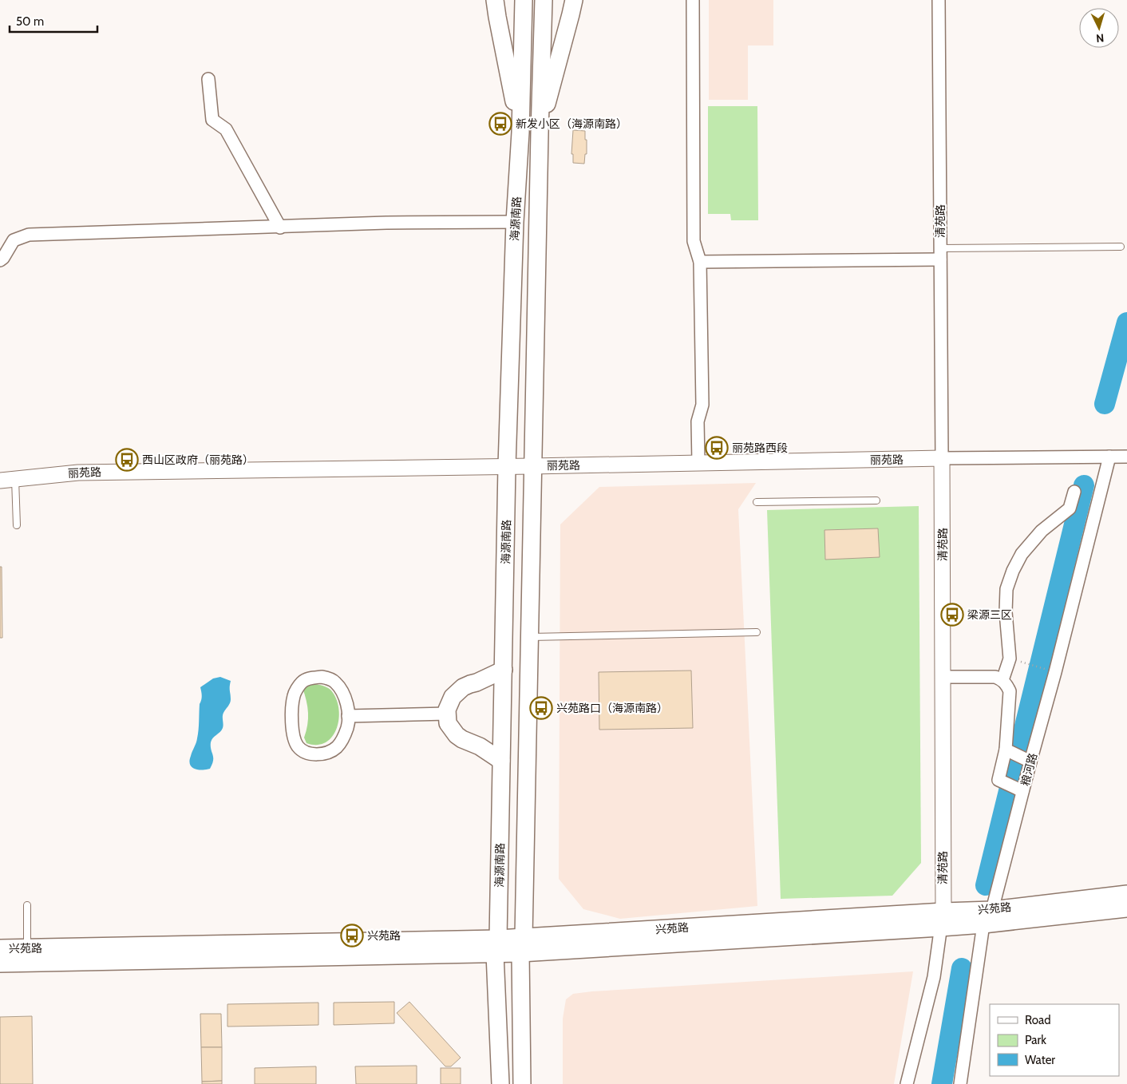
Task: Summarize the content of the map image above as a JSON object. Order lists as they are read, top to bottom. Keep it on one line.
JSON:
{"streets":{"main road":["海源南路","兴苑路"],"street":["清苑路","丽苑路","粮河路"]},"crossings":[["海源南路","丽苑路"],["海源南路","兴苑路"],["清苑路","丽苑路"],["清苑路","兴苑路"],["丽苑路","粮河路"],["粮河路","兴苑路"]],"places":{"bus stop":["新发小区（海源南路）","丽苑路西段","西山区政府（丽苑路）","梁源三区","兴苑路口（海源南路）","兴苑路"]},"legend":["Road","Park","Water"],"scale_bar":"50 m","north":"bottom"}
